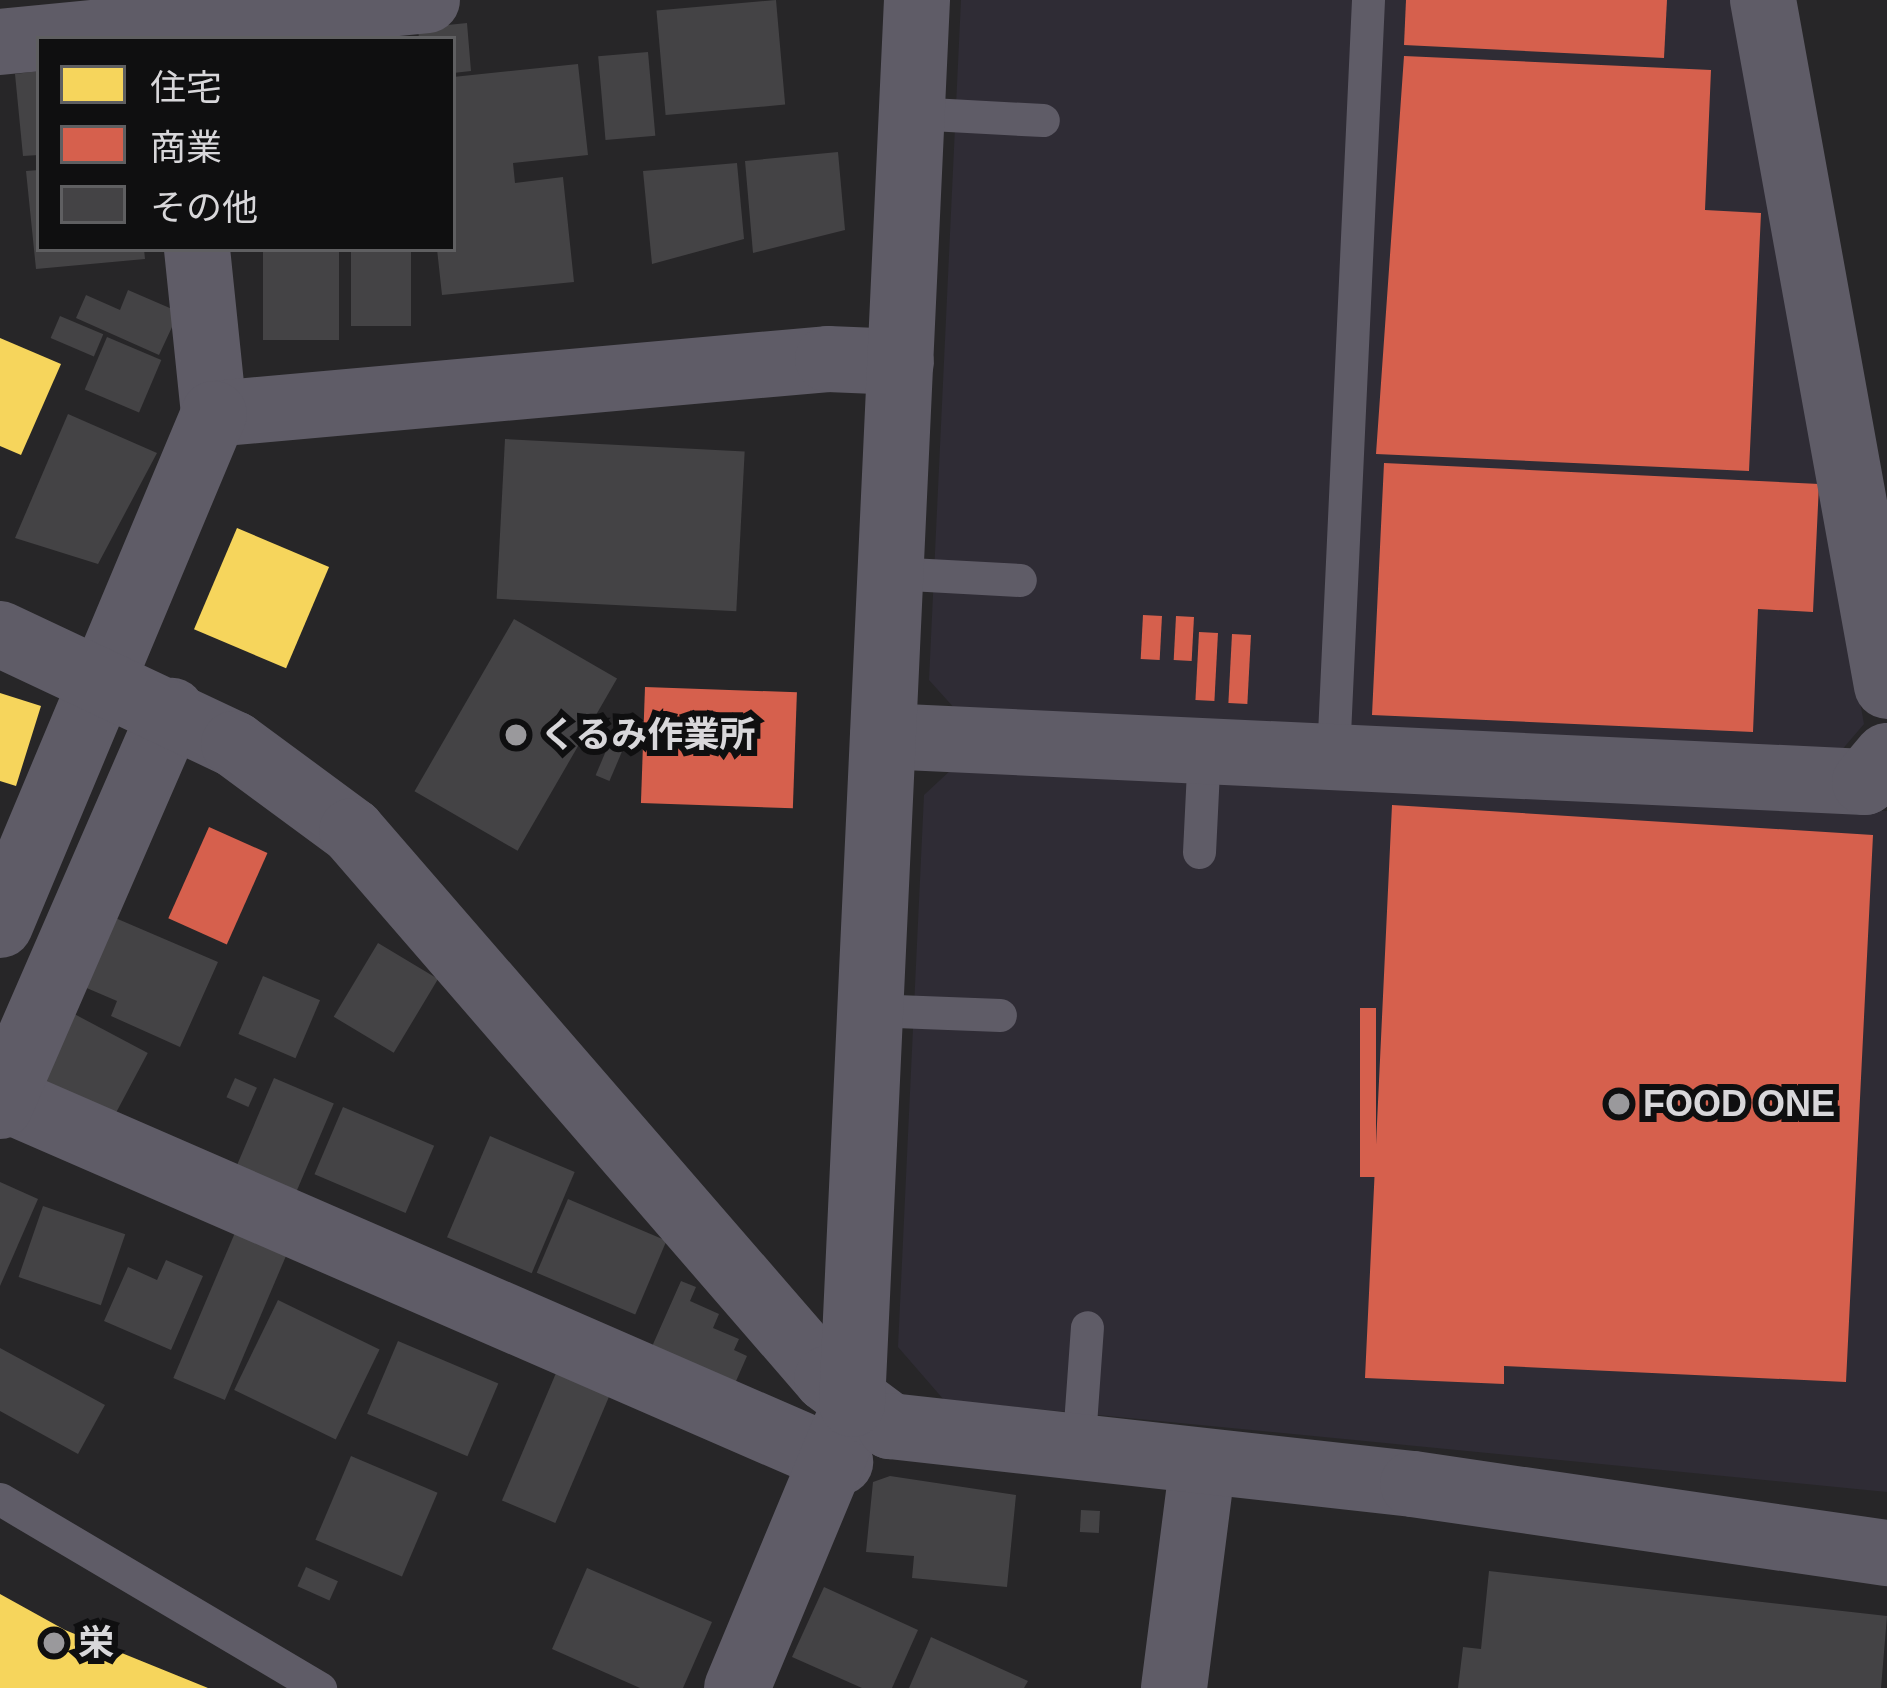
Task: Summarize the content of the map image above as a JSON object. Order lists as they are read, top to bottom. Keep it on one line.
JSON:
{"places":["くるみ作業所","FOOD ONE","栄"],"legend":["住宅","商業","その他"]}
